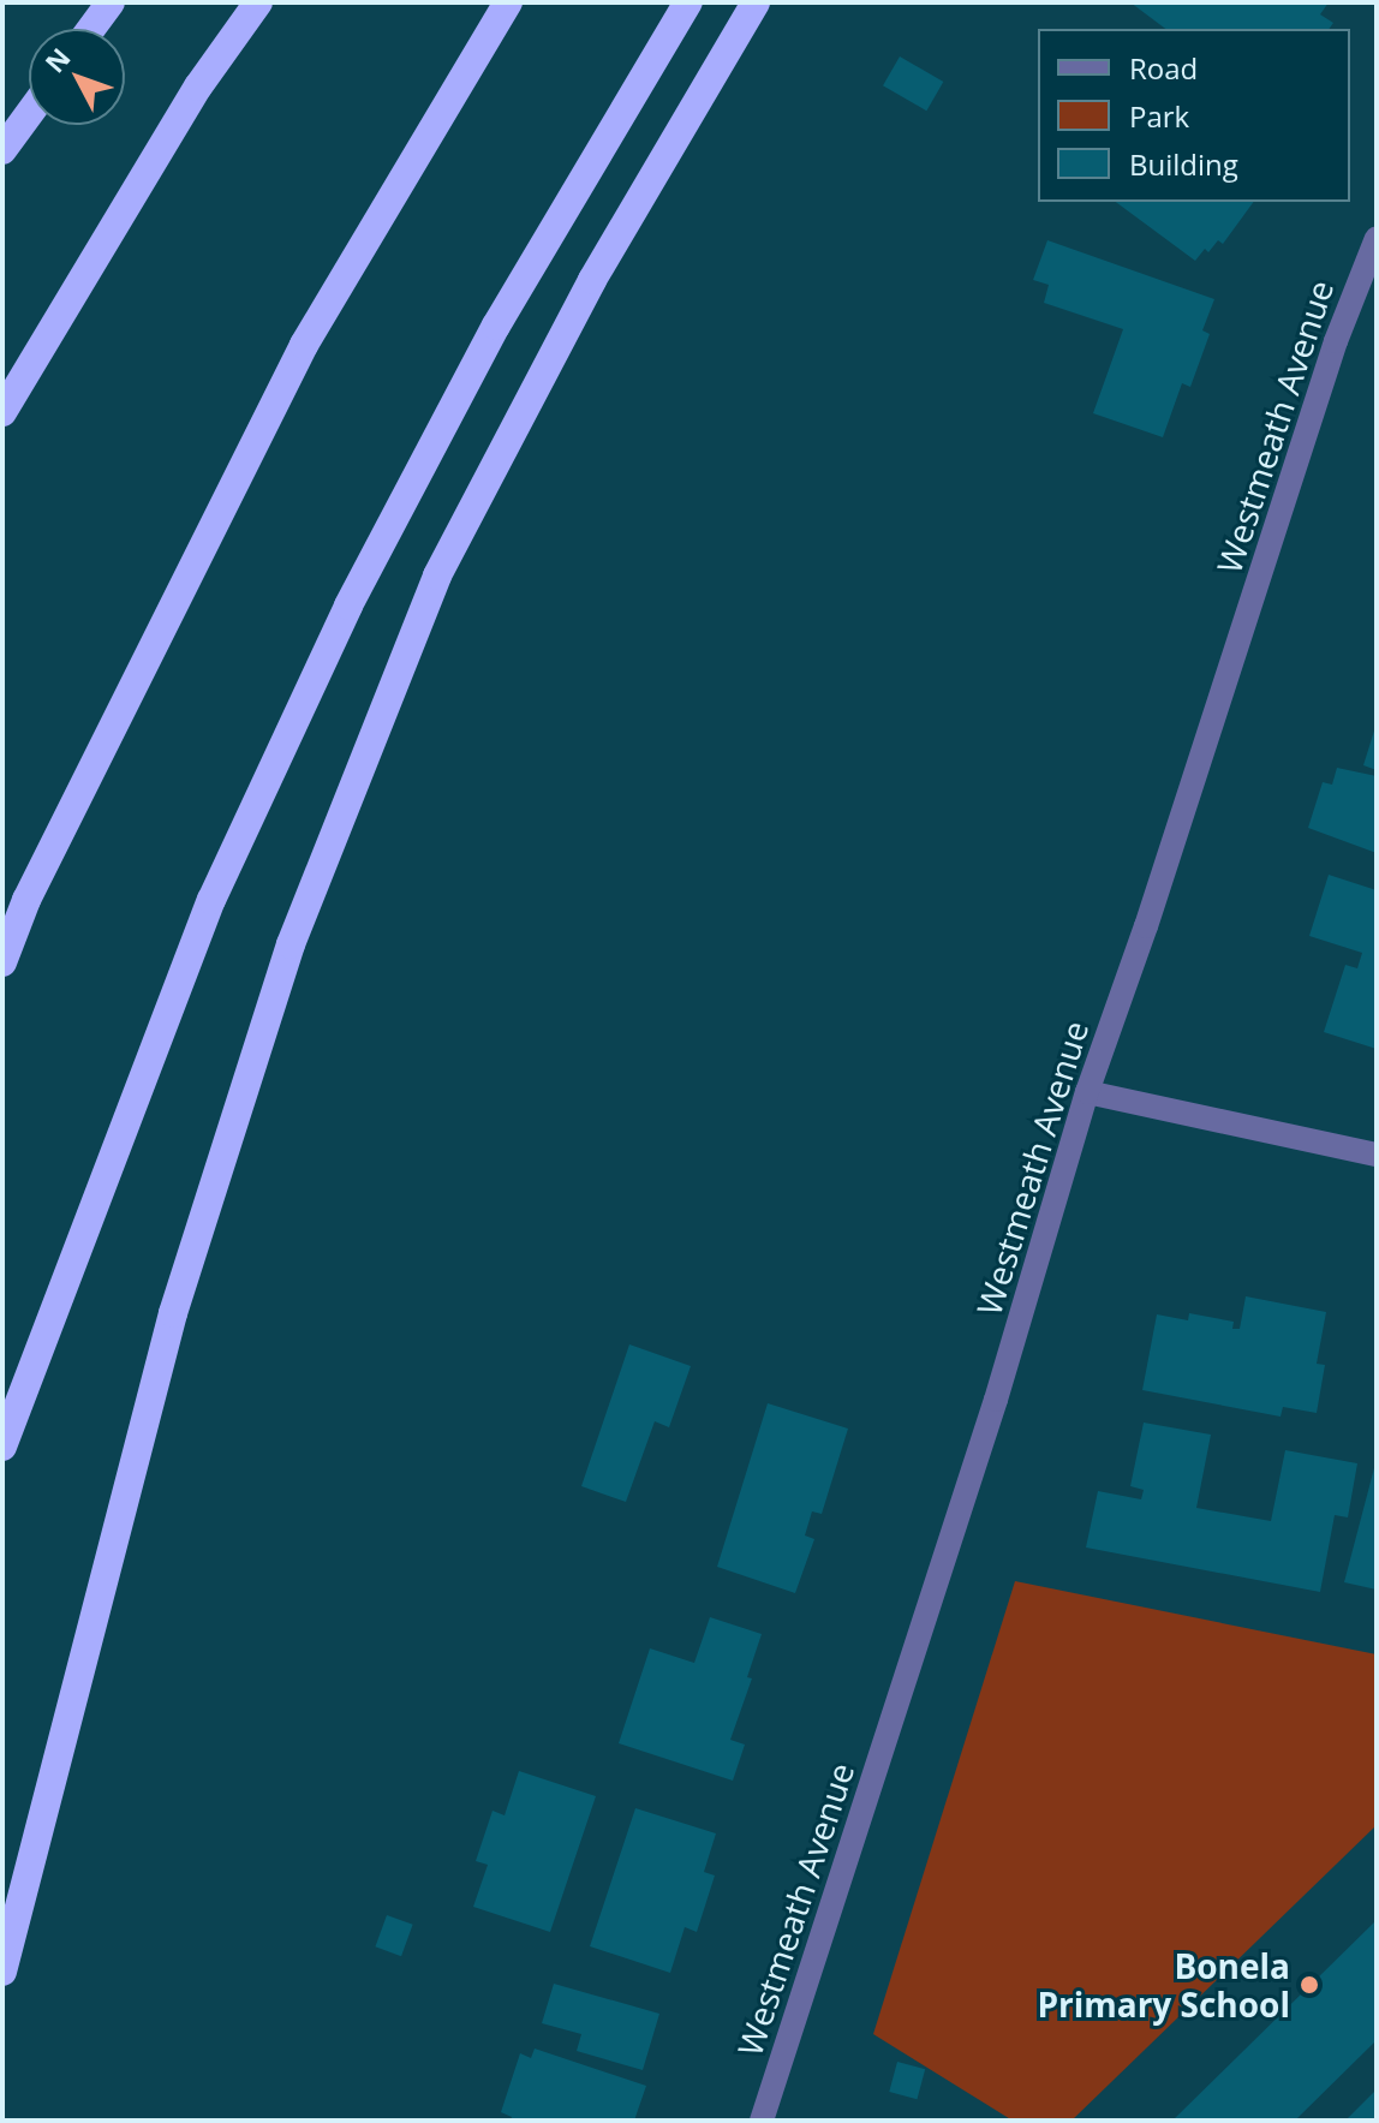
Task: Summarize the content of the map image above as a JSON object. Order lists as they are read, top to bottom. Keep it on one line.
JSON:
{"streets":{"street":["Westmeath Avenue"]},"places":["Bonela Primary School"],"legend":["Road","Park","Building"],"north":"top left"}
